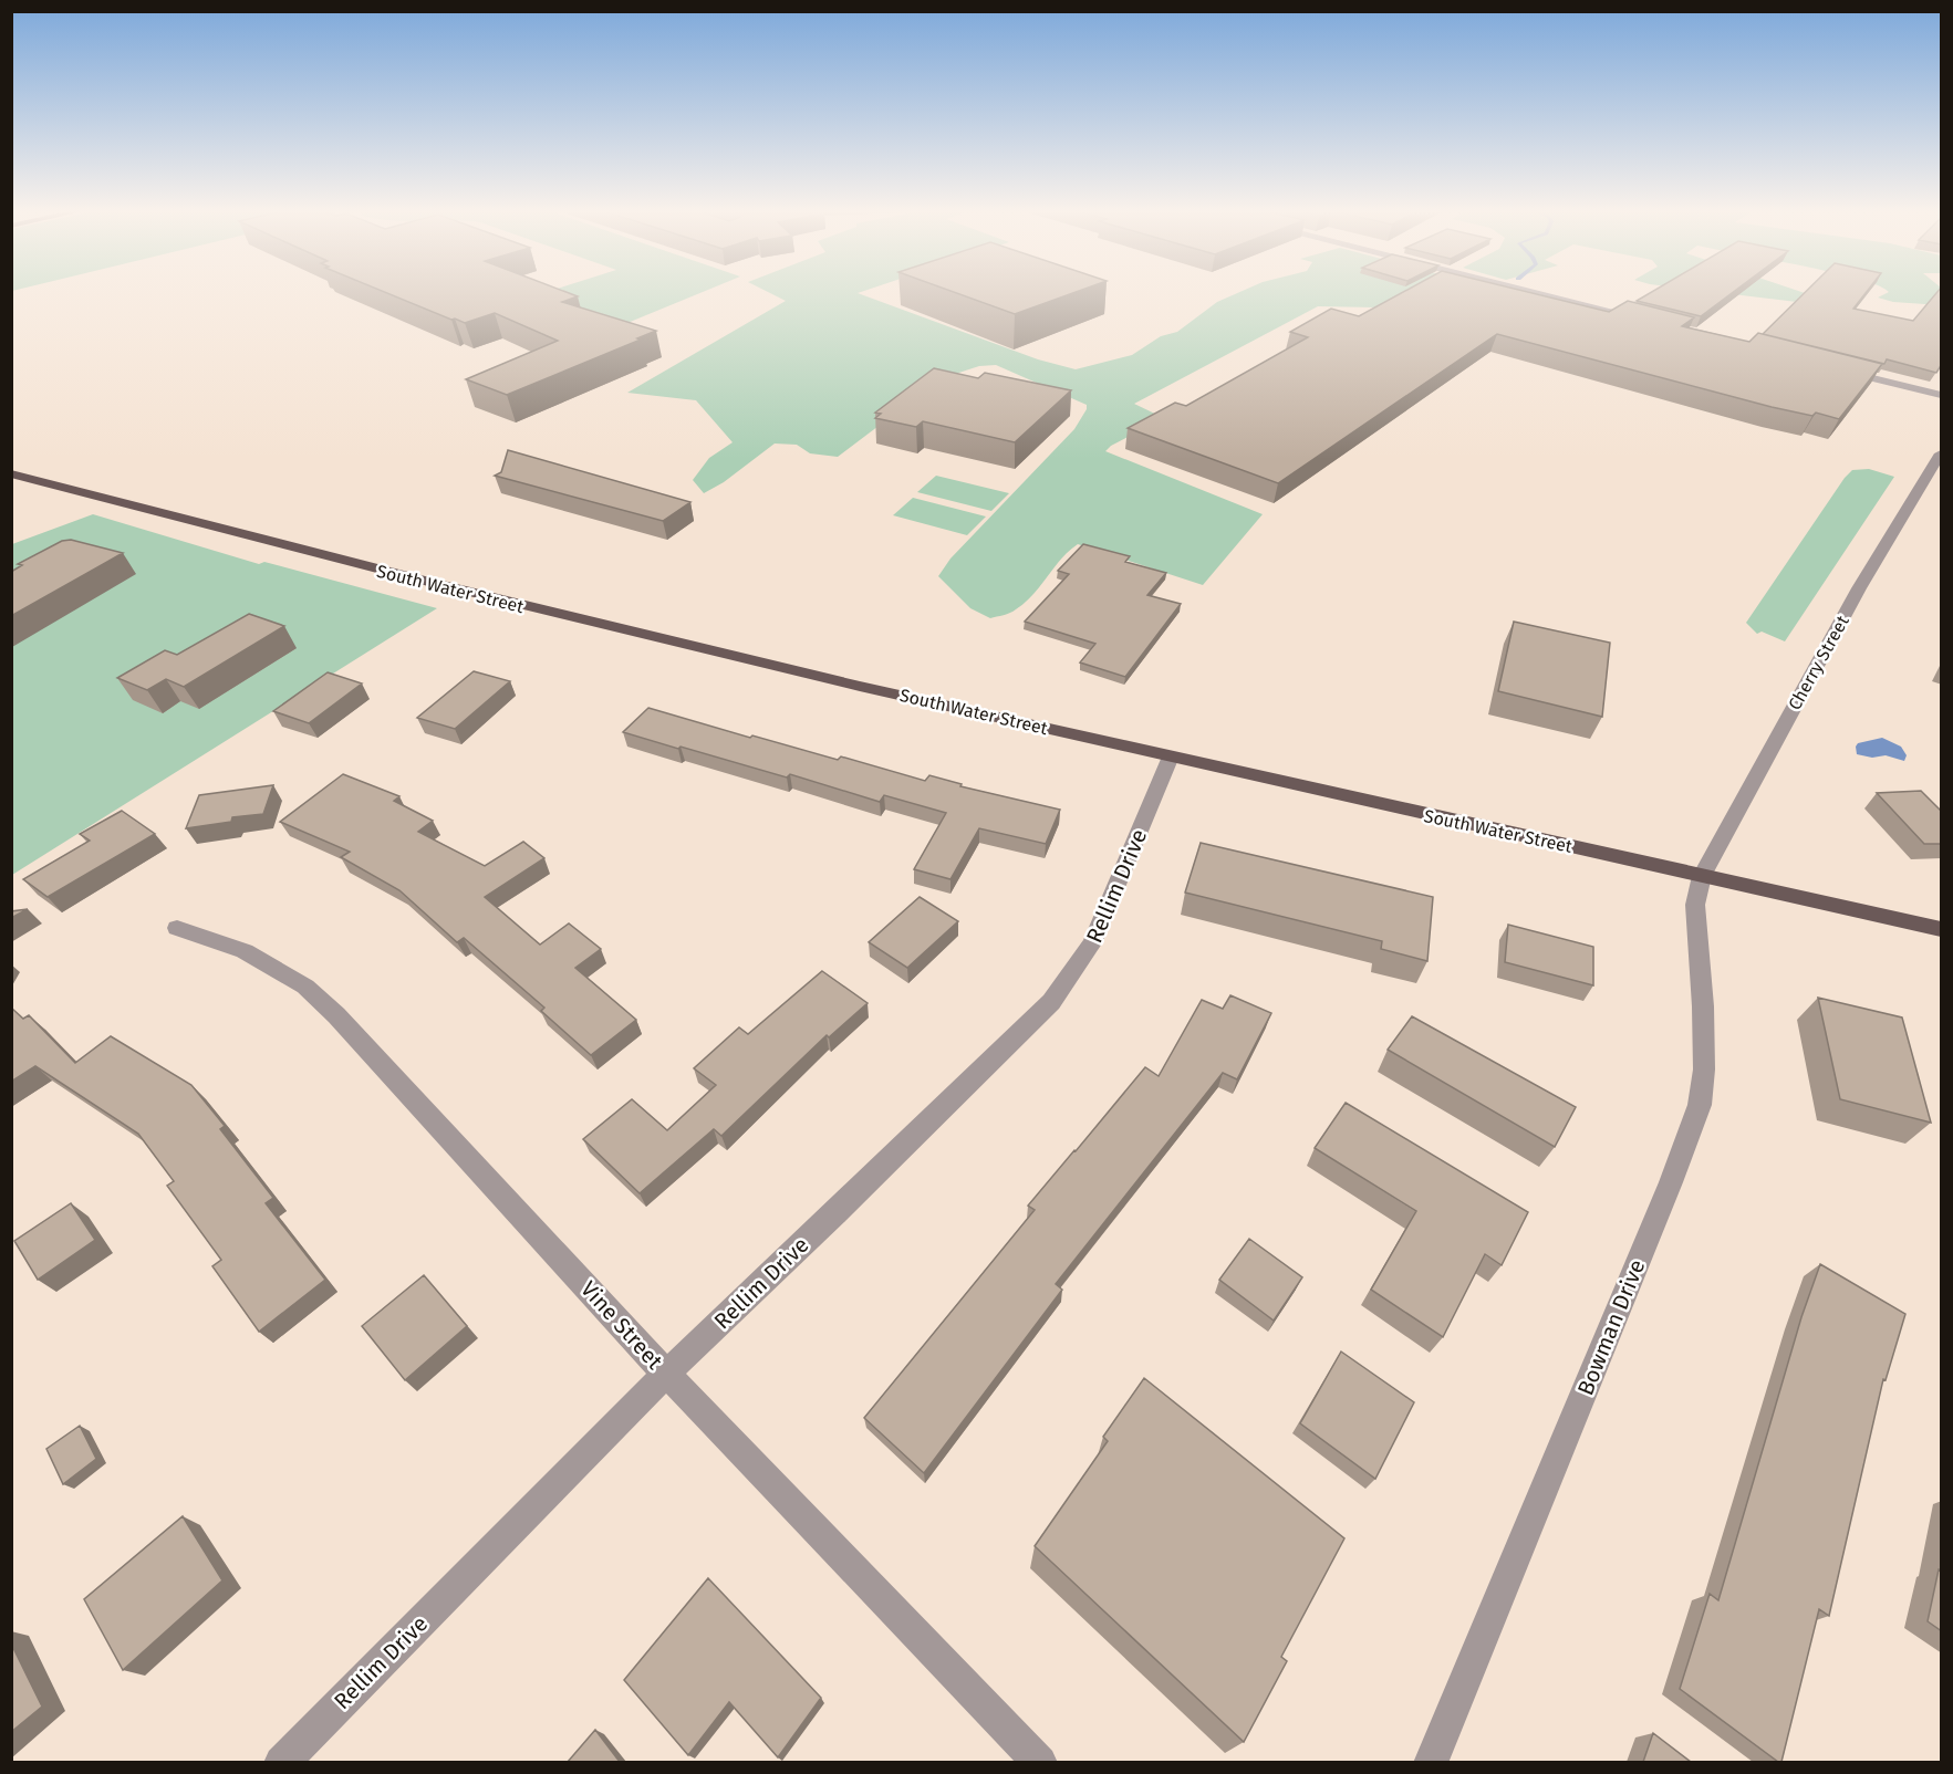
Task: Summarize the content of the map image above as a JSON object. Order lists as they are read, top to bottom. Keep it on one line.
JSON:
{"streets":{"main road":["South Water Street"],"street":["Cherry Street","Rellim Drive","Vine Street","Bowman Drive"]},"crossings":[["South Water Street","Cherry Street"],["South Water Street","Rellim Drive"],["South Water Street","Bowman Drive"],["Cherry Street","Bowman Drive"],["Rellim Drive","Vine Street"]]}
